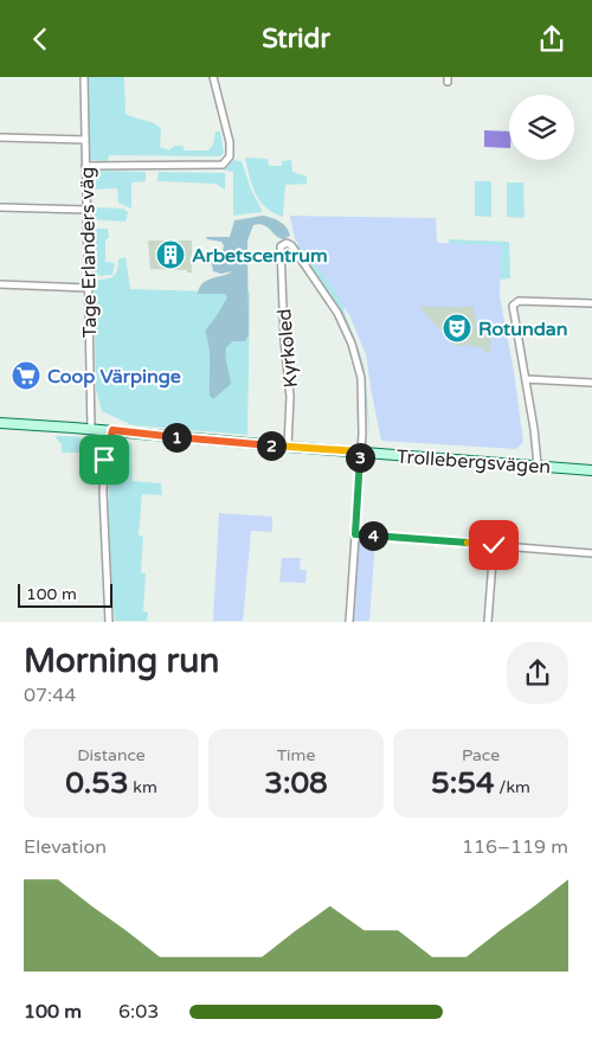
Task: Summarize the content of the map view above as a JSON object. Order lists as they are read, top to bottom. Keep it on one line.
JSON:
{"streets":{"street":["Tage Erlanders väg","Kyrkoled","Trollebergsvägen"]},"crossings":[["Tage Erlanders väg","Trollebergsvägen"],["Kyrkoled","Trollebergsvägen"]],"places":{"building":["Arbetscentrum"],"theatre":["Rotundan"],"supermarket":["Coop Värpinge"]},"scale_bar":"100 m","page":{"header":"Stridr","pins":["1","2","3","4"],"scale":"100 m","heading":["Morning run","07:44"],"stats":[["Distance","0.53 km"],["Time","3:08"],["Pace","5:54 /km"]],"chart":["Elevation","116–119 m"],"list":[{"name":"100 m","note":"6:03"}]}}
